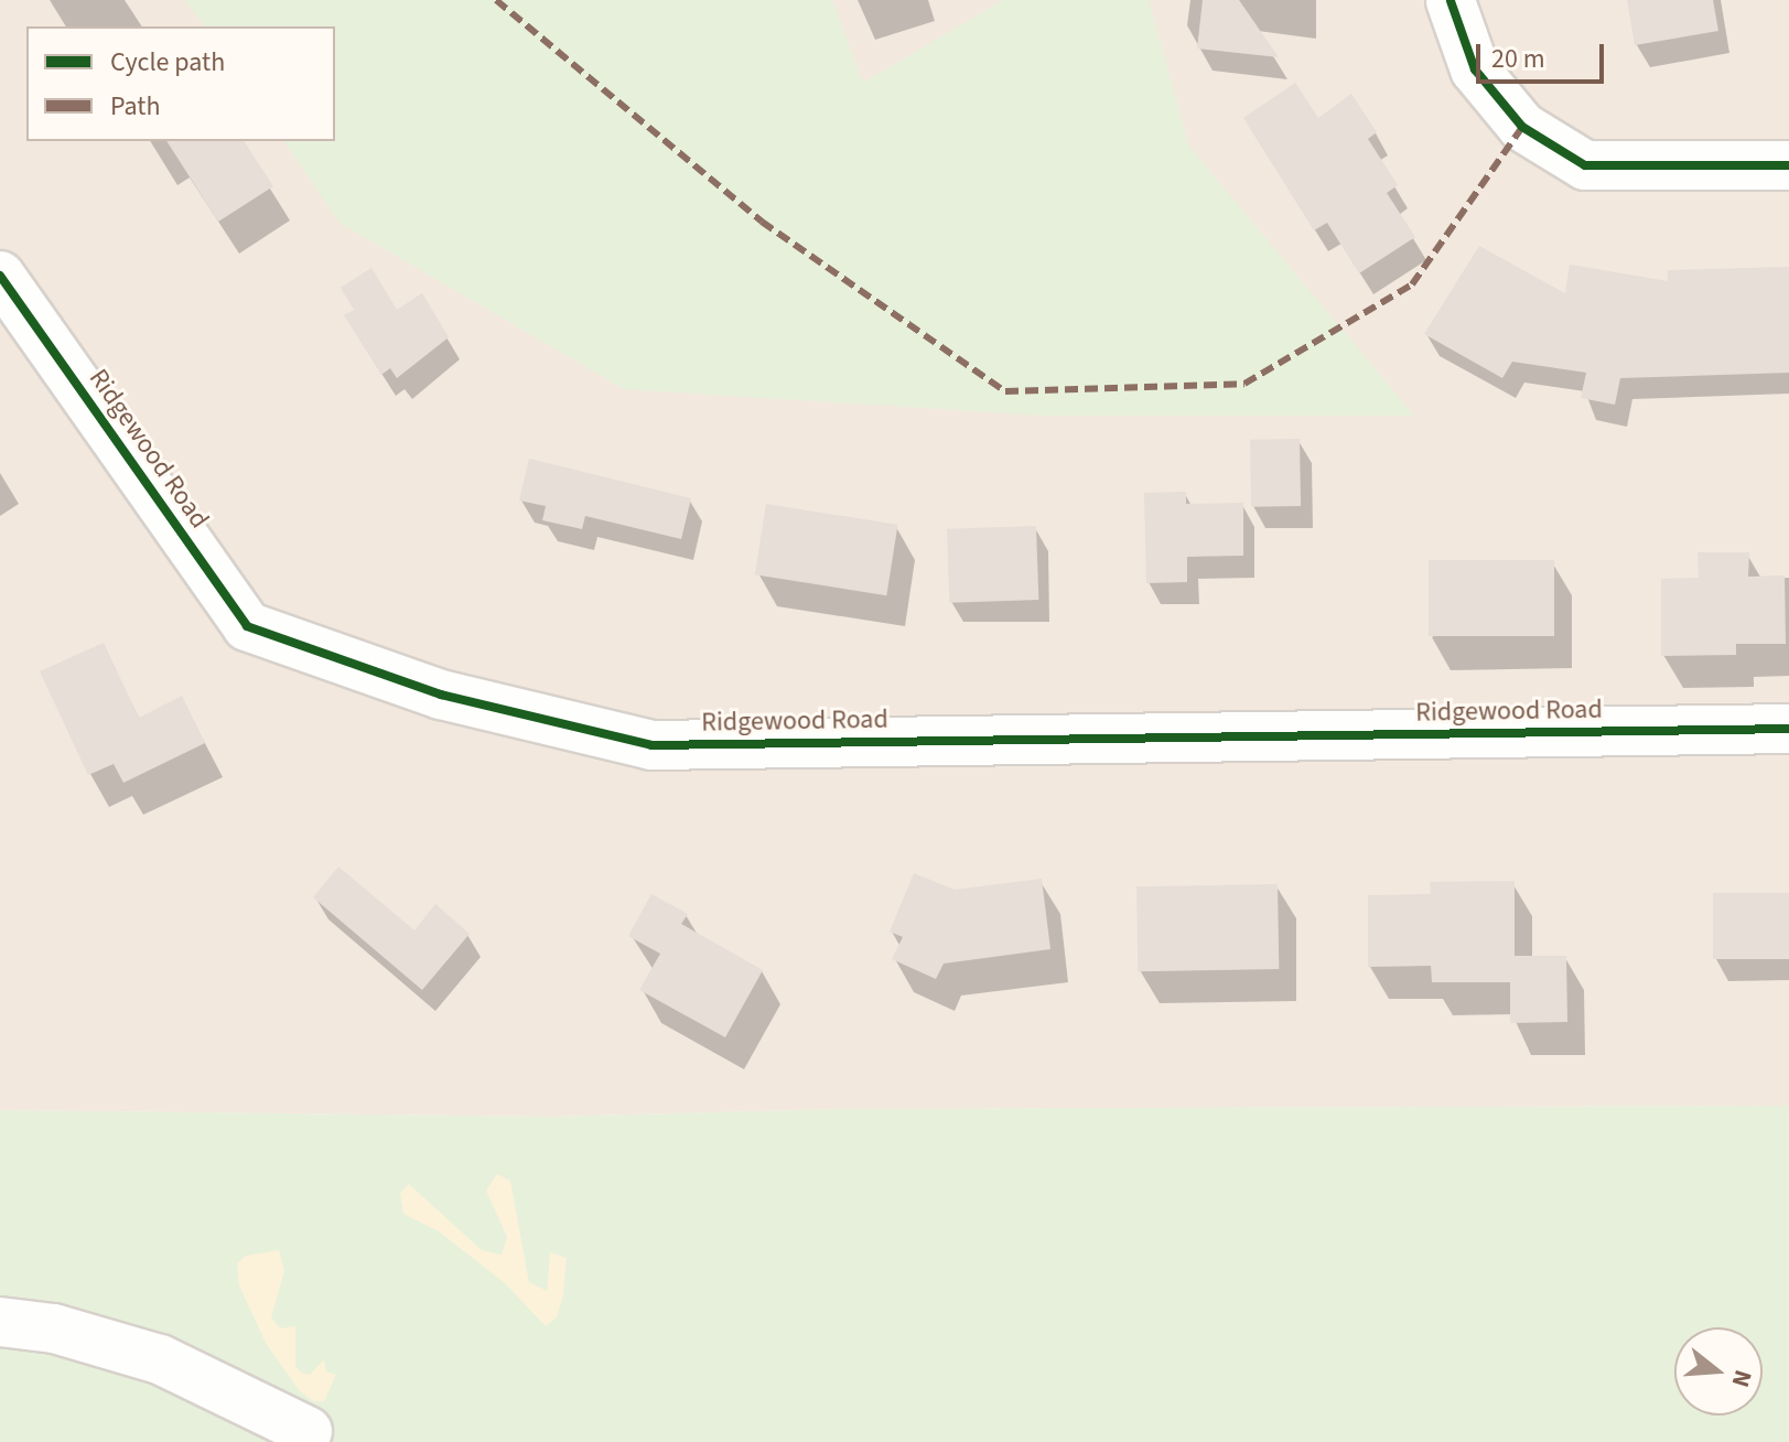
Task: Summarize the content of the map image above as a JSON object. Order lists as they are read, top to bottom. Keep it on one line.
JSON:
{"streets":{"street":["Ridgewood Road"]},"legend":["Cycle path","Path"],"scale_bar":"20 m","north":"right"}
